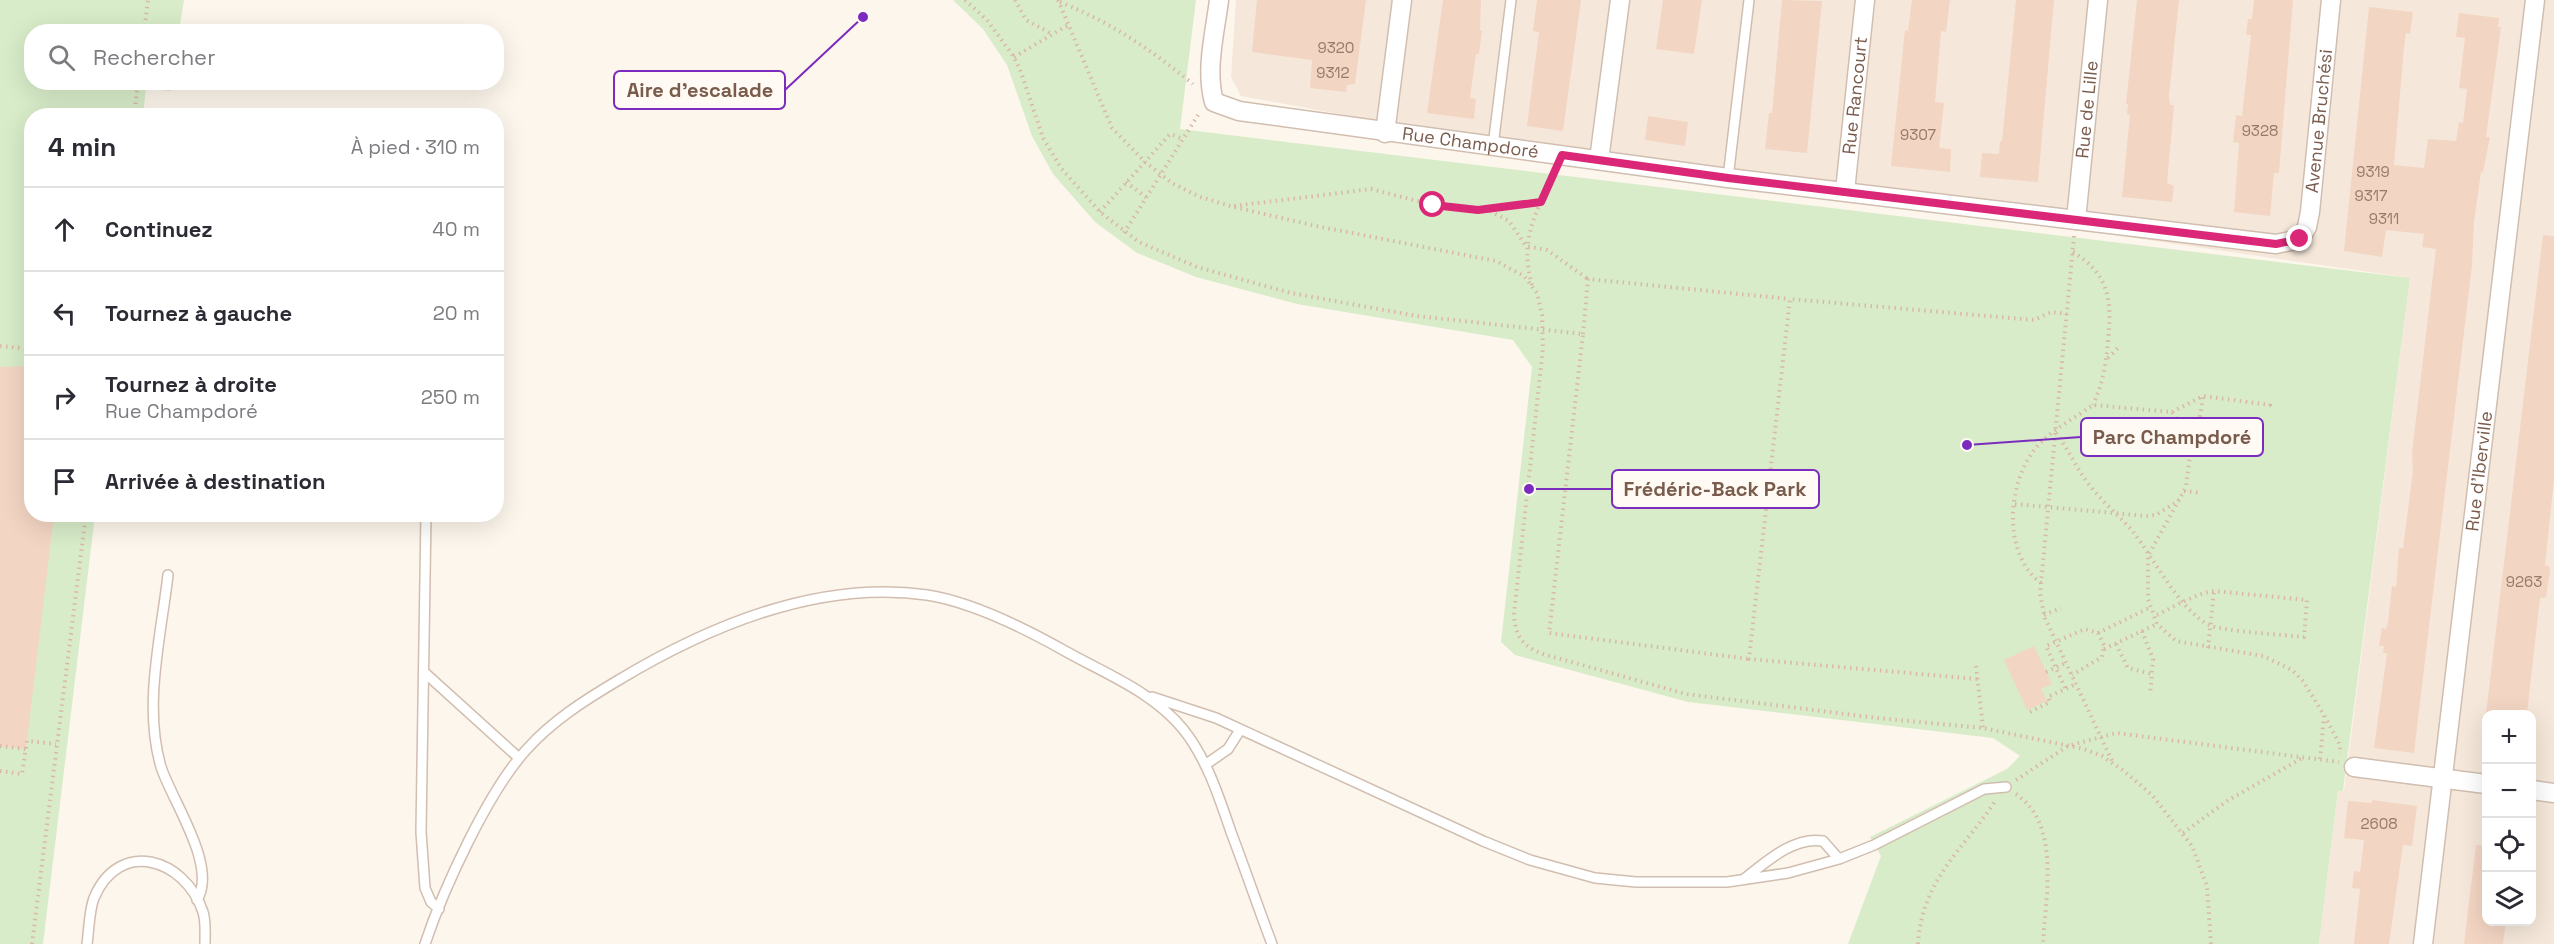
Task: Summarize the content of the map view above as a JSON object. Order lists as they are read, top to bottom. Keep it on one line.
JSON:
{"streets":{"street":["Rue Rancourt","Rue de Lille","Avenue Bruchési","Rue Champdoré","Rue d'Iberville"]},"crossings":[["Rue Rancourt","Rue Champdoré"],["Rue de Lille","Rue Champdoré"],["Avenue Bruchési","Rue Champdoré"]],"places":["Aire d'escalade","Parc Champdoré","Frédéric-Back Park"],"house_numbers":["9320","9312","9328","9307","9319","9317","9311","9263","2608"],"page":{"search":"Rechercher","heading":["4 min","À pied · 310 m"],"list":[["Continuez","40 m"],["Tournez à gauche","20 m"],["Tournez à droite","Rue Champdoré","250 m"],"Arrivée à destination"],"map_buttons":["+","−"]}}
